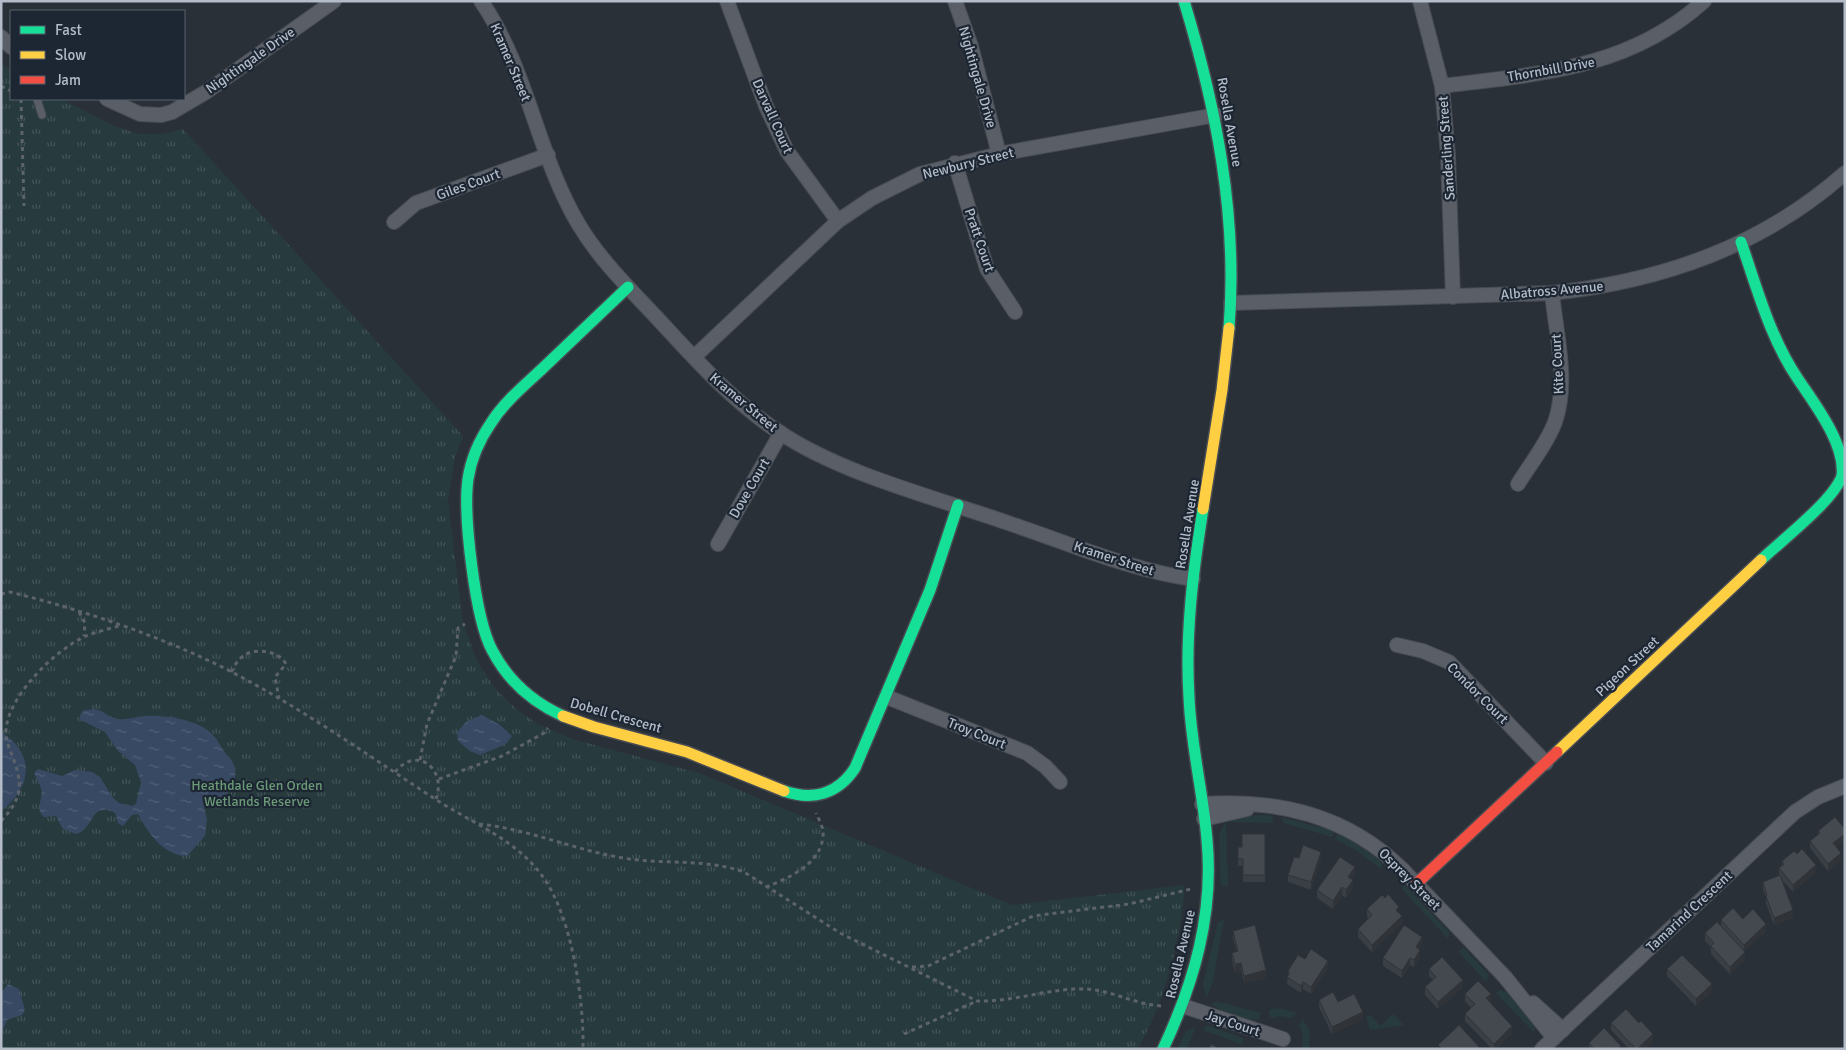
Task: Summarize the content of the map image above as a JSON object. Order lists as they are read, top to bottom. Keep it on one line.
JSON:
{"streets":{"street":["Nightingale Drive","Kramer Street","Thornbill Drive","Darvall Court","Rosella Avenue","Sanderling Street","Newbury Street","Giles Court","Pratt Court","Albatross Avenue","Kite Court","Dove Court","Pigeon Street","Condor Court","Dobell Crescent","Troy Court","Osprey Street","Tamarind Crescent","Jay Court"]},"crossings":[["Nightingale Drive","Newbury Street"],["Kramer Street","Rosella Avenue"],["Kramer Street","Newbury Street"],["Kramer Street","Giles Court"],["Kramer Street","Dove Court"],["Kramer Street","Dobell Crescent"],["Thornbill Drive","Sanderling Street"],["Darvall Court","Newbury Street"],["Rosella Avenue","Newbury Street"],["Rosella Avenue","Albatross Avenue"],["Rosella Avenue","Osprey Street"],["Rosella Avenue","Jay Court"],["Sanderling Street","Albatross Avenue"],["Newbury Street","Pratt Court"],["Albatross Avenue","Kite Court"],["Albatross Avenue","Pigeon Street"],["Pigeon Street","Condor Court"],["Pigeon Street","Osprey Street"],["Dobell Crescent","Troy Court"],["Osprey Street","Tamarind Crescent"]],"parks":["Heathdale Glen Orden Wetlands Reserve"],"legend":["Fast","Slow","Jam"]}
